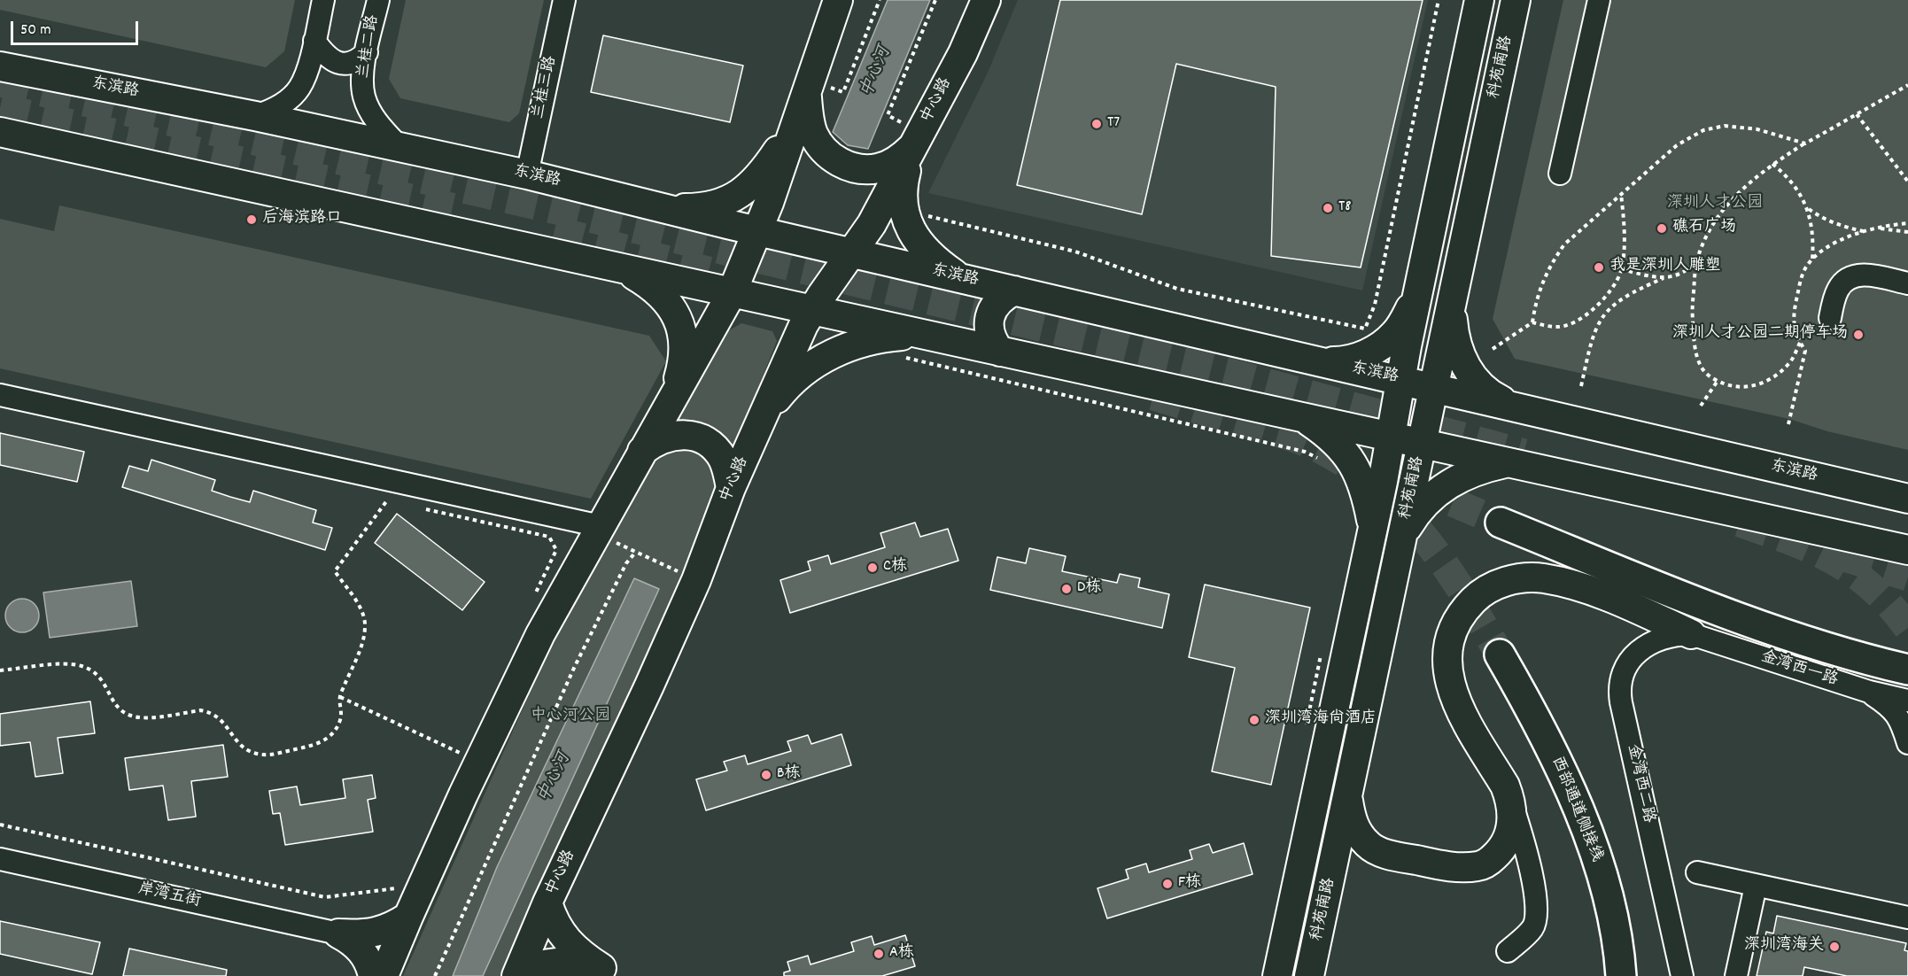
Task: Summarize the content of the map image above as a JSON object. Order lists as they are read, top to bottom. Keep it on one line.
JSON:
{"streets":{"highway":["西部通道侧接线"],"main road":["科苑南路","东滨路","中心路"],"street":["兰桂二路","兰桂三路","金湾西一路","金湾西二路","岸湾五街"]},"crossings":[["兰桂二路","东滨路"],["科苑南路","东滨路"],["兰桂三路","东滨路"],["东滨路","中心路"],["金湾西一路","金湾西二路"]],"water":["中心河"],"parks":["深圳人才公园","中心河公园"],"places":["T7","T8","后海滨路口","礁石广场","我是深圳人雕塑","深圳人才公园二期停车场","C栋","D栋","深圳湾海尚酒店","B栋","F栋","深圳湾海关","A栋"],"scale_bar":"50 m"}
